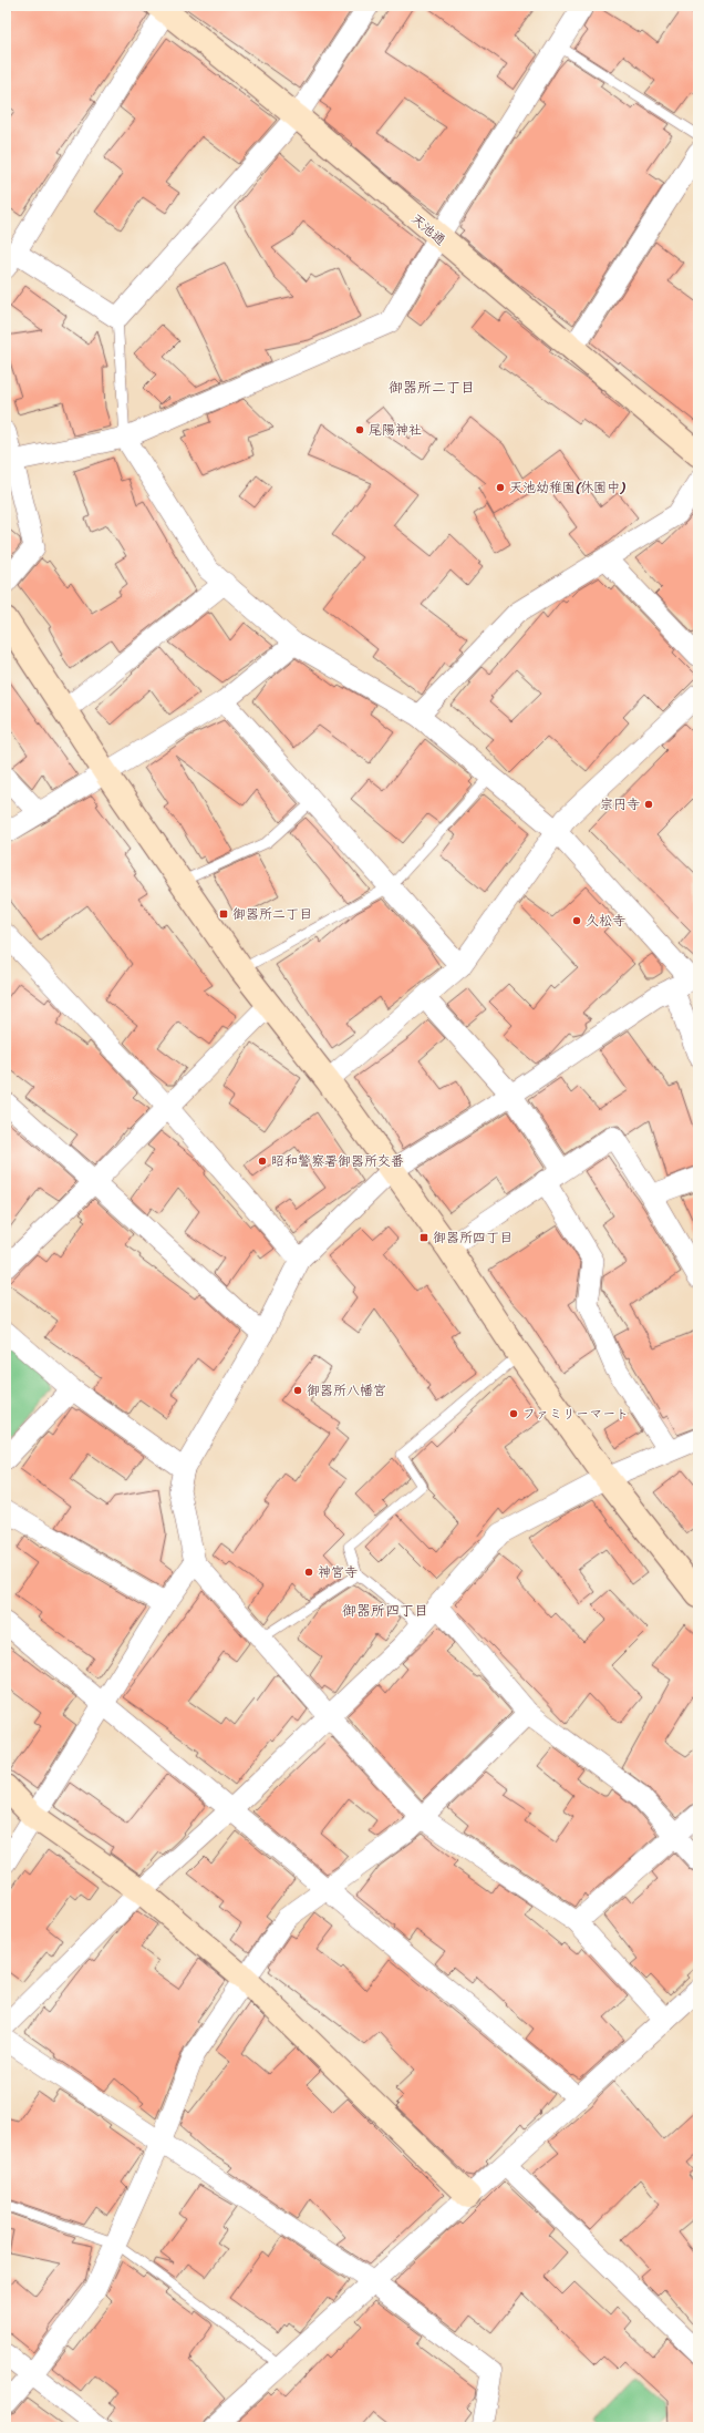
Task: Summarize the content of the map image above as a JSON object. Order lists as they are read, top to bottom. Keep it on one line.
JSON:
{"streets":{"street":["天池通"]},"districts":["御器所二丁目","御器所四丁目"],"places":{"other":["尾陽神社","天池幼稚園(休園中)","宗円寺","久松寺","昭和警察署御器所交番","御器所八幡宮","ファミリーマート","神宮寺"],"transit":["御器所二丁目","御器所四丁目"]}}
